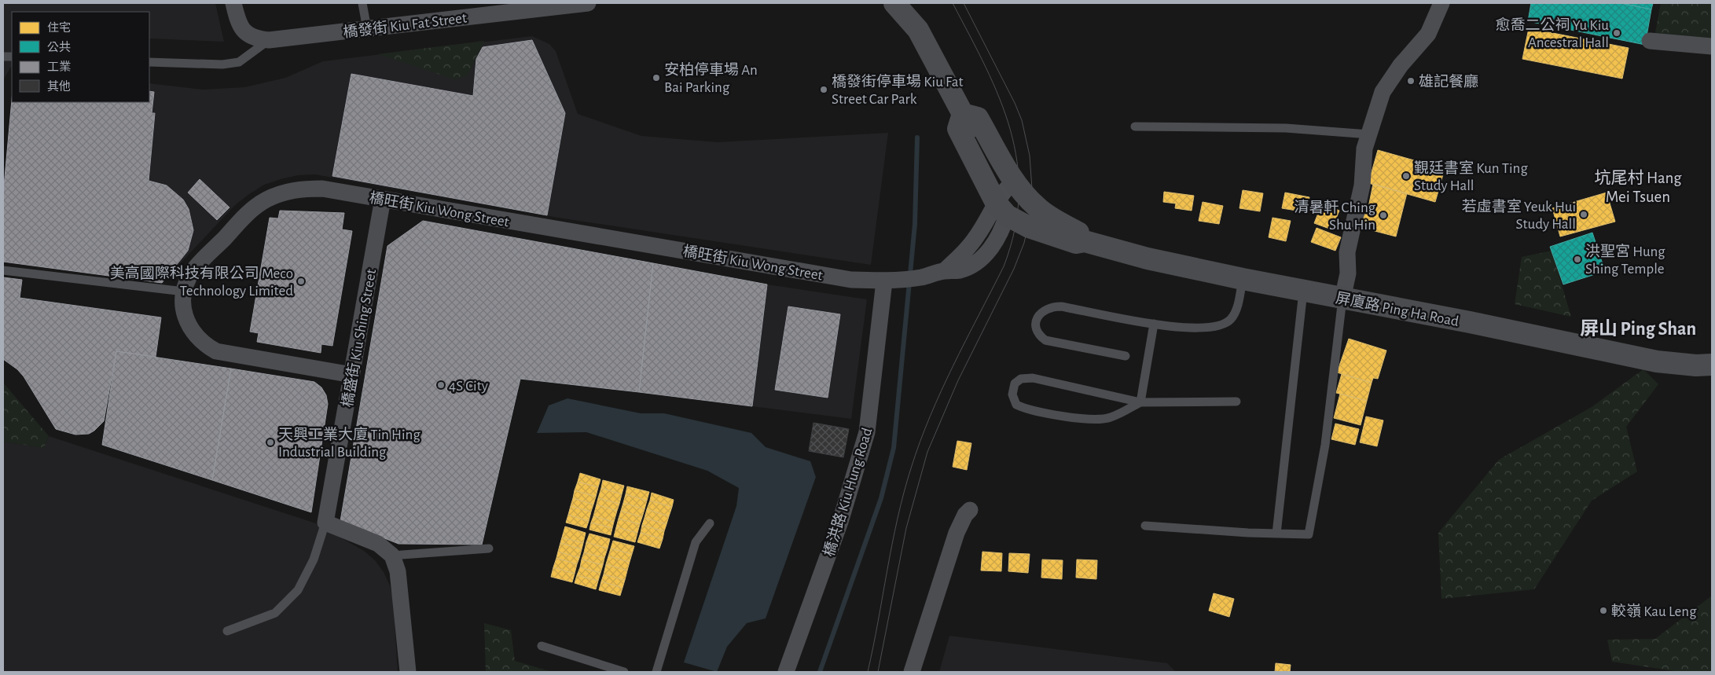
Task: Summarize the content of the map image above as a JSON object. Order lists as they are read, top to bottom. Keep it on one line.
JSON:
{"streets":{"street":["橋發街 Kiu Fat Street","橋旺街 Kiu Wong Street","屏廈路 Ping Ha Road","橋盛街 Kiu Shing Street","橋洪路 Kiu Hung Road"]},"crossings":[["橋旺街 Kiu Wong Street","屏廈路 Ping Ha Road"],["橋旺街 Kiu Wong Street","橋盛街 Kiu Shing Street"],["橋旺街 Kiu Wong Street","橋洪路 Kiu Hung Road"]],"districts":["坑尾村 Hang Mei Tsuen","屏山 Ping Shan"],"places":["愈喬二公祠 Yu Kiu Ancestral Hall","安柏停車場 An Bai Parking","雄記餐廳","橋發街停車場 Kiu Fat Street Car Park","覲廷書室 Kun Ting Study Hall","若虛書室 Yeuk Hui Study Hall","清暑軒 Ching Shu Hin","洪聖宮 Hung Shing Temple","美高國際科技有限公司 Meco Technology Limited","4S City","天興工業大廈 Tin Hing Industrial Building","較嶺 Kau Leng"],"legend":["住宅","公共","工業","其他"]}
